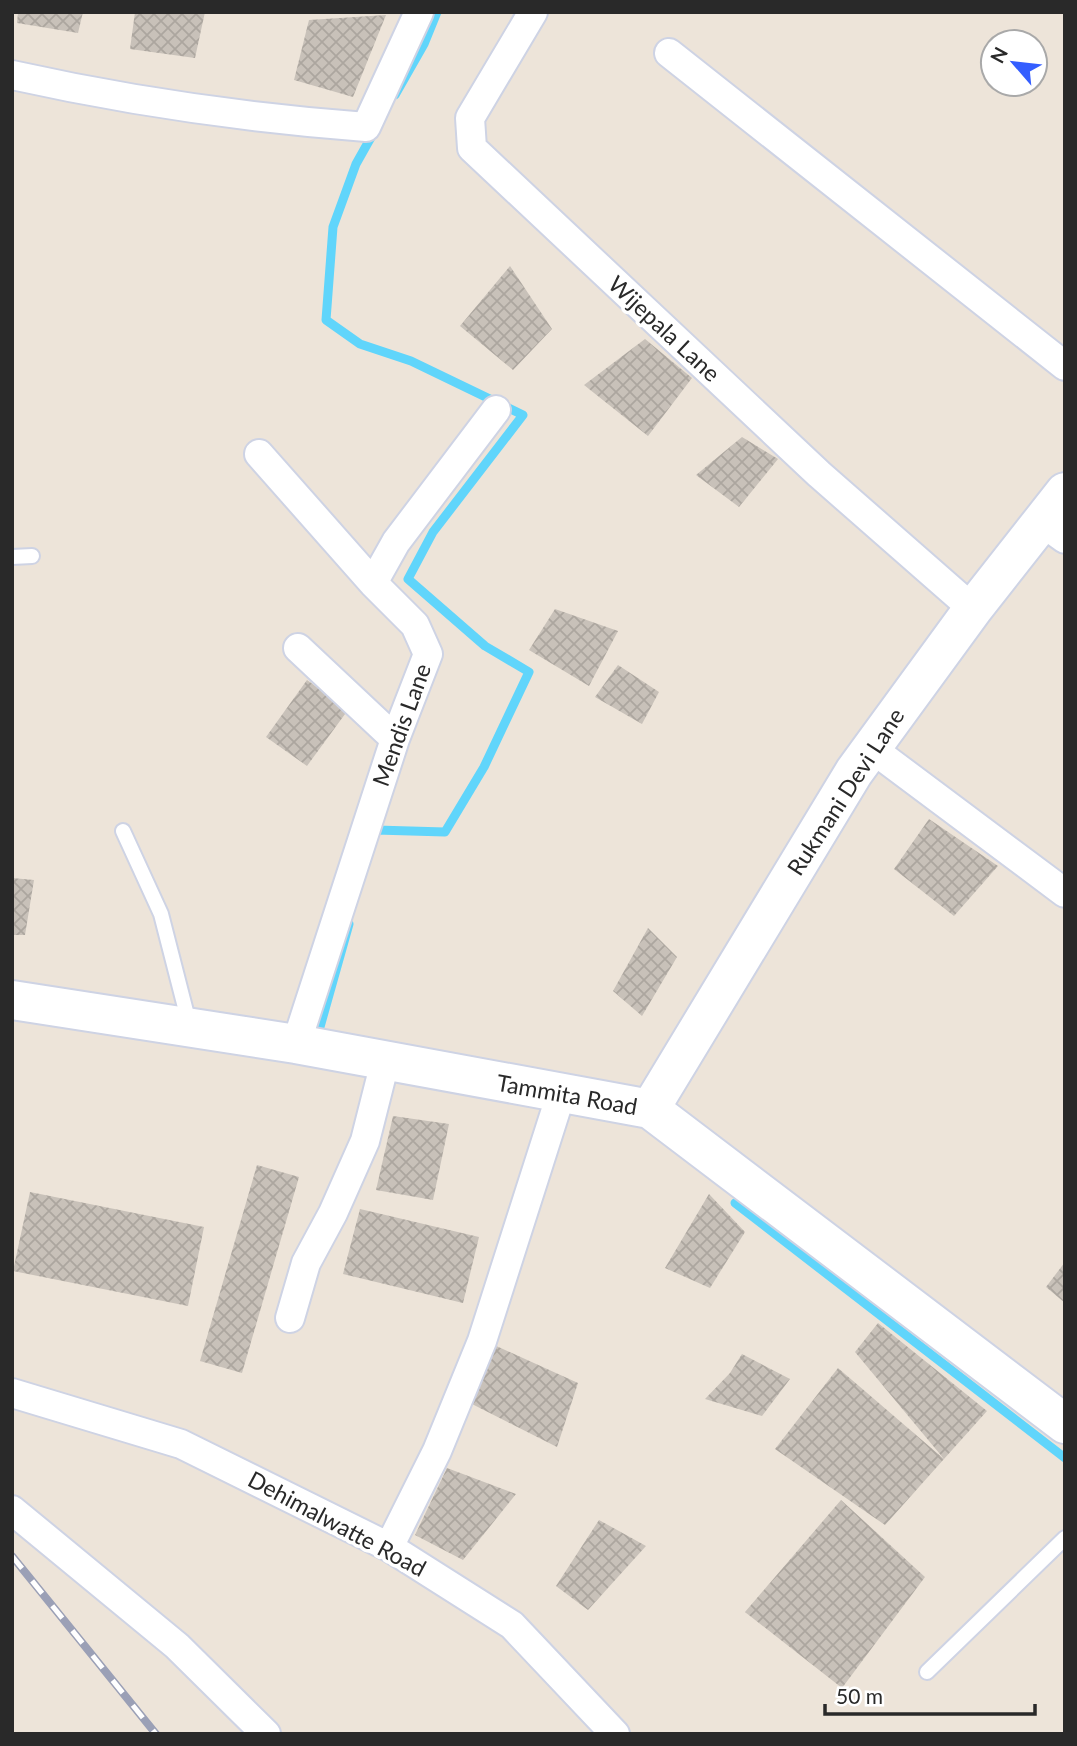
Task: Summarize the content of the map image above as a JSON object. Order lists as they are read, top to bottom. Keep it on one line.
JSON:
{"streets":{"street":["Wijepala Lane","Mendis Lane","Rukmani Devi Lane","Tammita Road","Dehimalwatte Road"]},"crossings":[["Wijepala Lane","Rukmani Devi Lane"],["Mendis Lane","Tammita Road"],["Rukmani Devi Lane","Tammita Road"]],"scale_bar":"50 m","north":"top left"}
